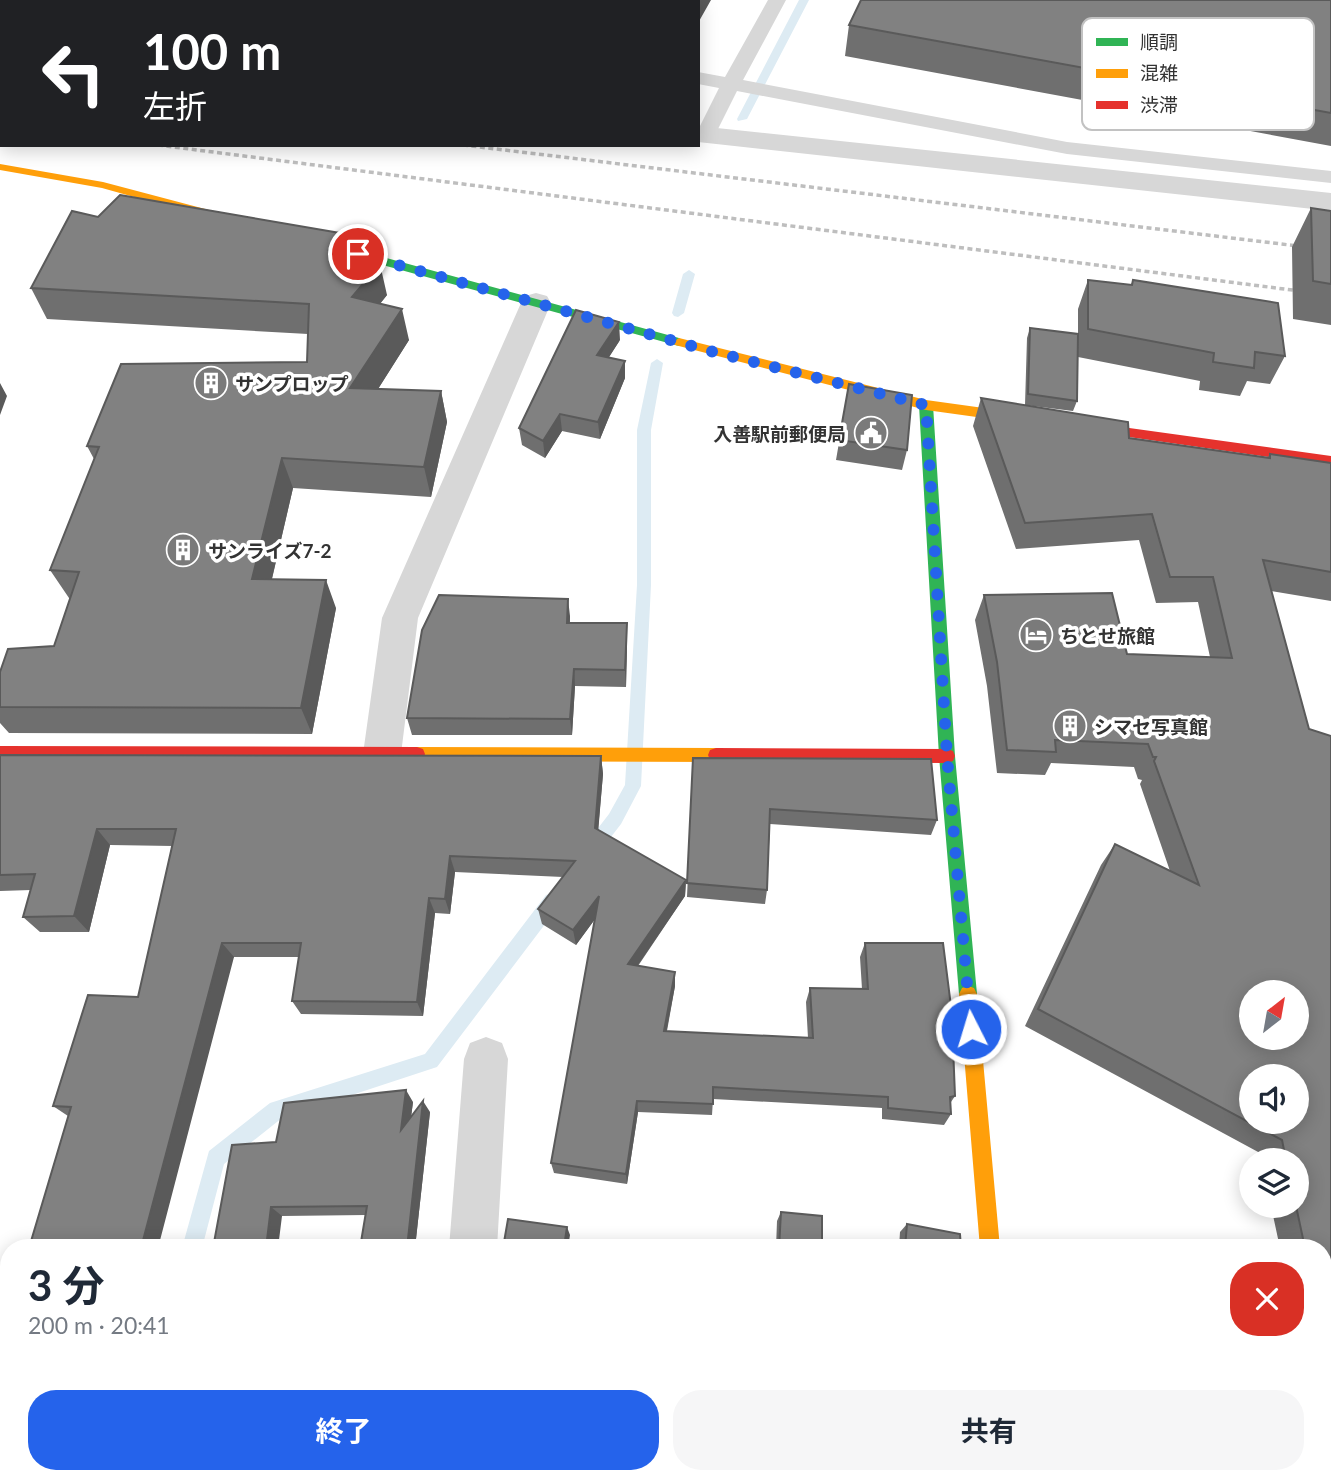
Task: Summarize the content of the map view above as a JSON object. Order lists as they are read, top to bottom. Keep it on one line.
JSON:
{"places":{"building":["サンプロップ","サンライズ7-2","シマセ写真館"],"public building":["入善駅前郵便局"],"hotel":["ちとせ旅館"]},"legend":["順調","混雑","渋滞"],"north":"top right","page":{"turn":["100 m","左折"],"heading":["3 分","200 m · 20:41"],"buttons":["終了","共有"]}}
